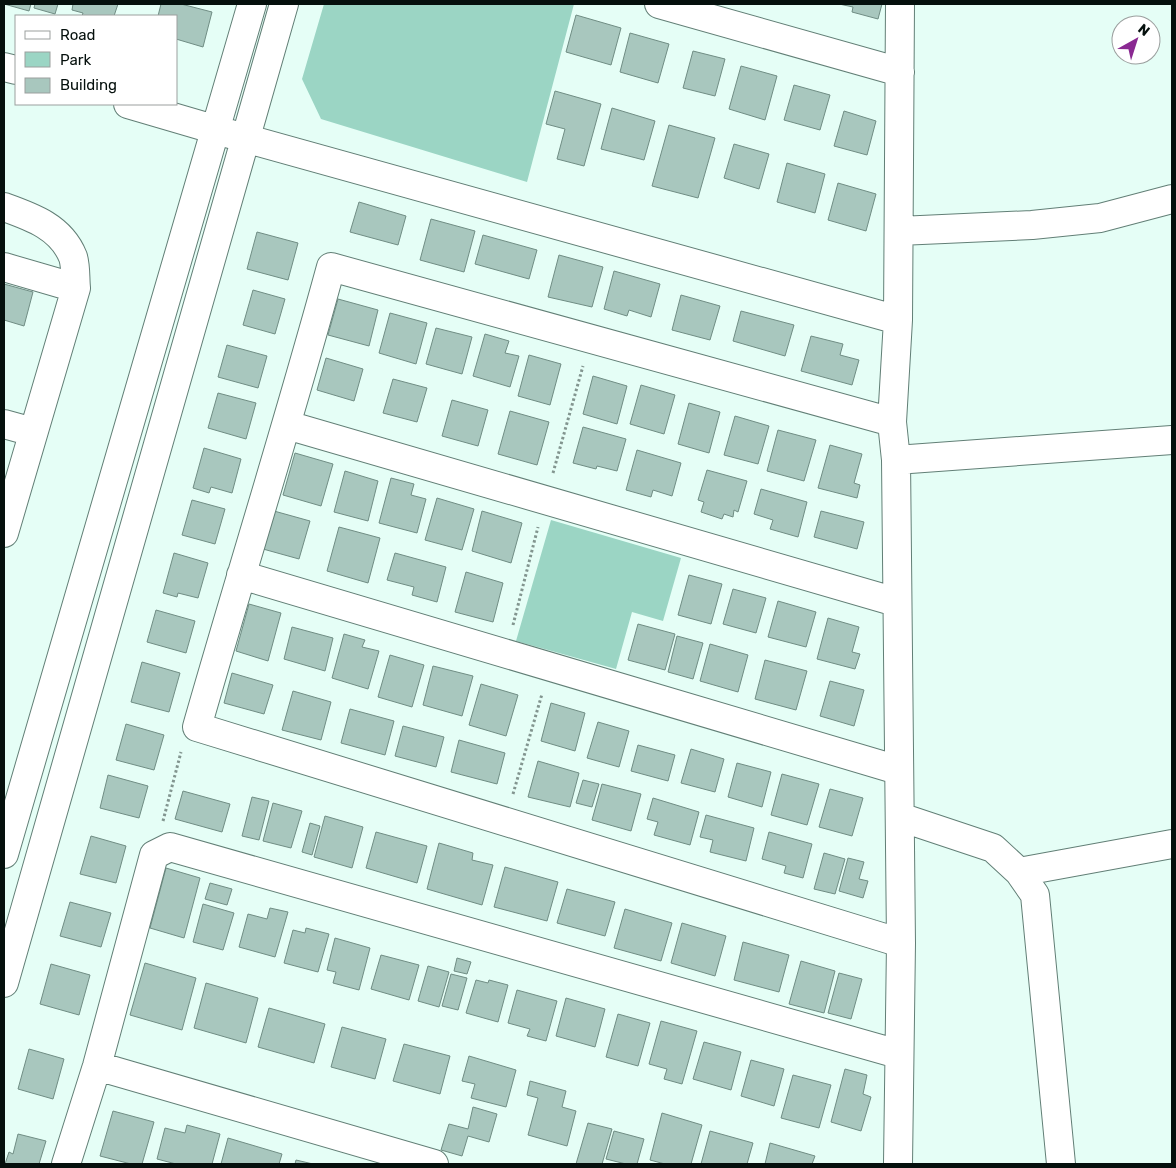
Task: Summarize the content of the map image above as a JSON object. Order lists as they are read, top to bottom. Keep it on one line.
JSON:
{"legend":["Road","Park","Building"],"north":"top right"}
